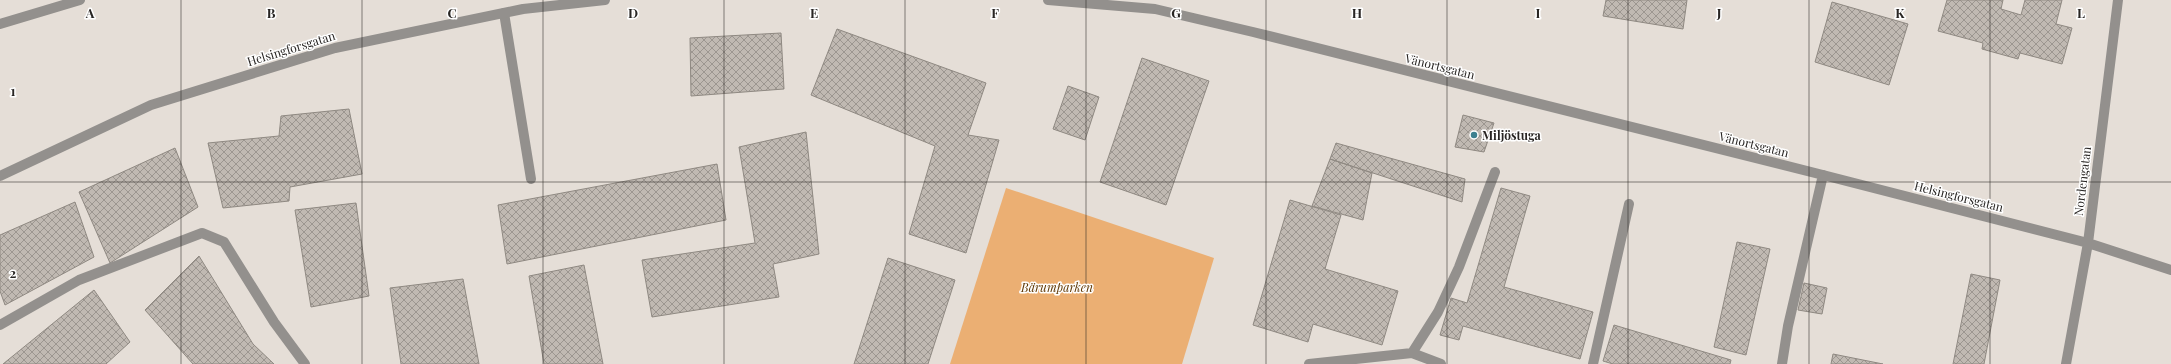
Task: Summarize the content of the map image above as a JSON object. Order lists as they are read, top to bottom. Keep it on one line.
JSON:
{"streets":{"street":["Helsingforsgatan","Vänortsgatan","Nordengatan"]},"crossings":[["Helsingforsgatan","Vänortsgatan"],["Helsingforsgatan","Nordengatan"]],"parks":["Bärumparken"],"places":["Miljöstuga"],"grid":{"columns":["A","B","C","D","E","F","G","H","I","J","K","L"],"rows":["1","2"]}}
